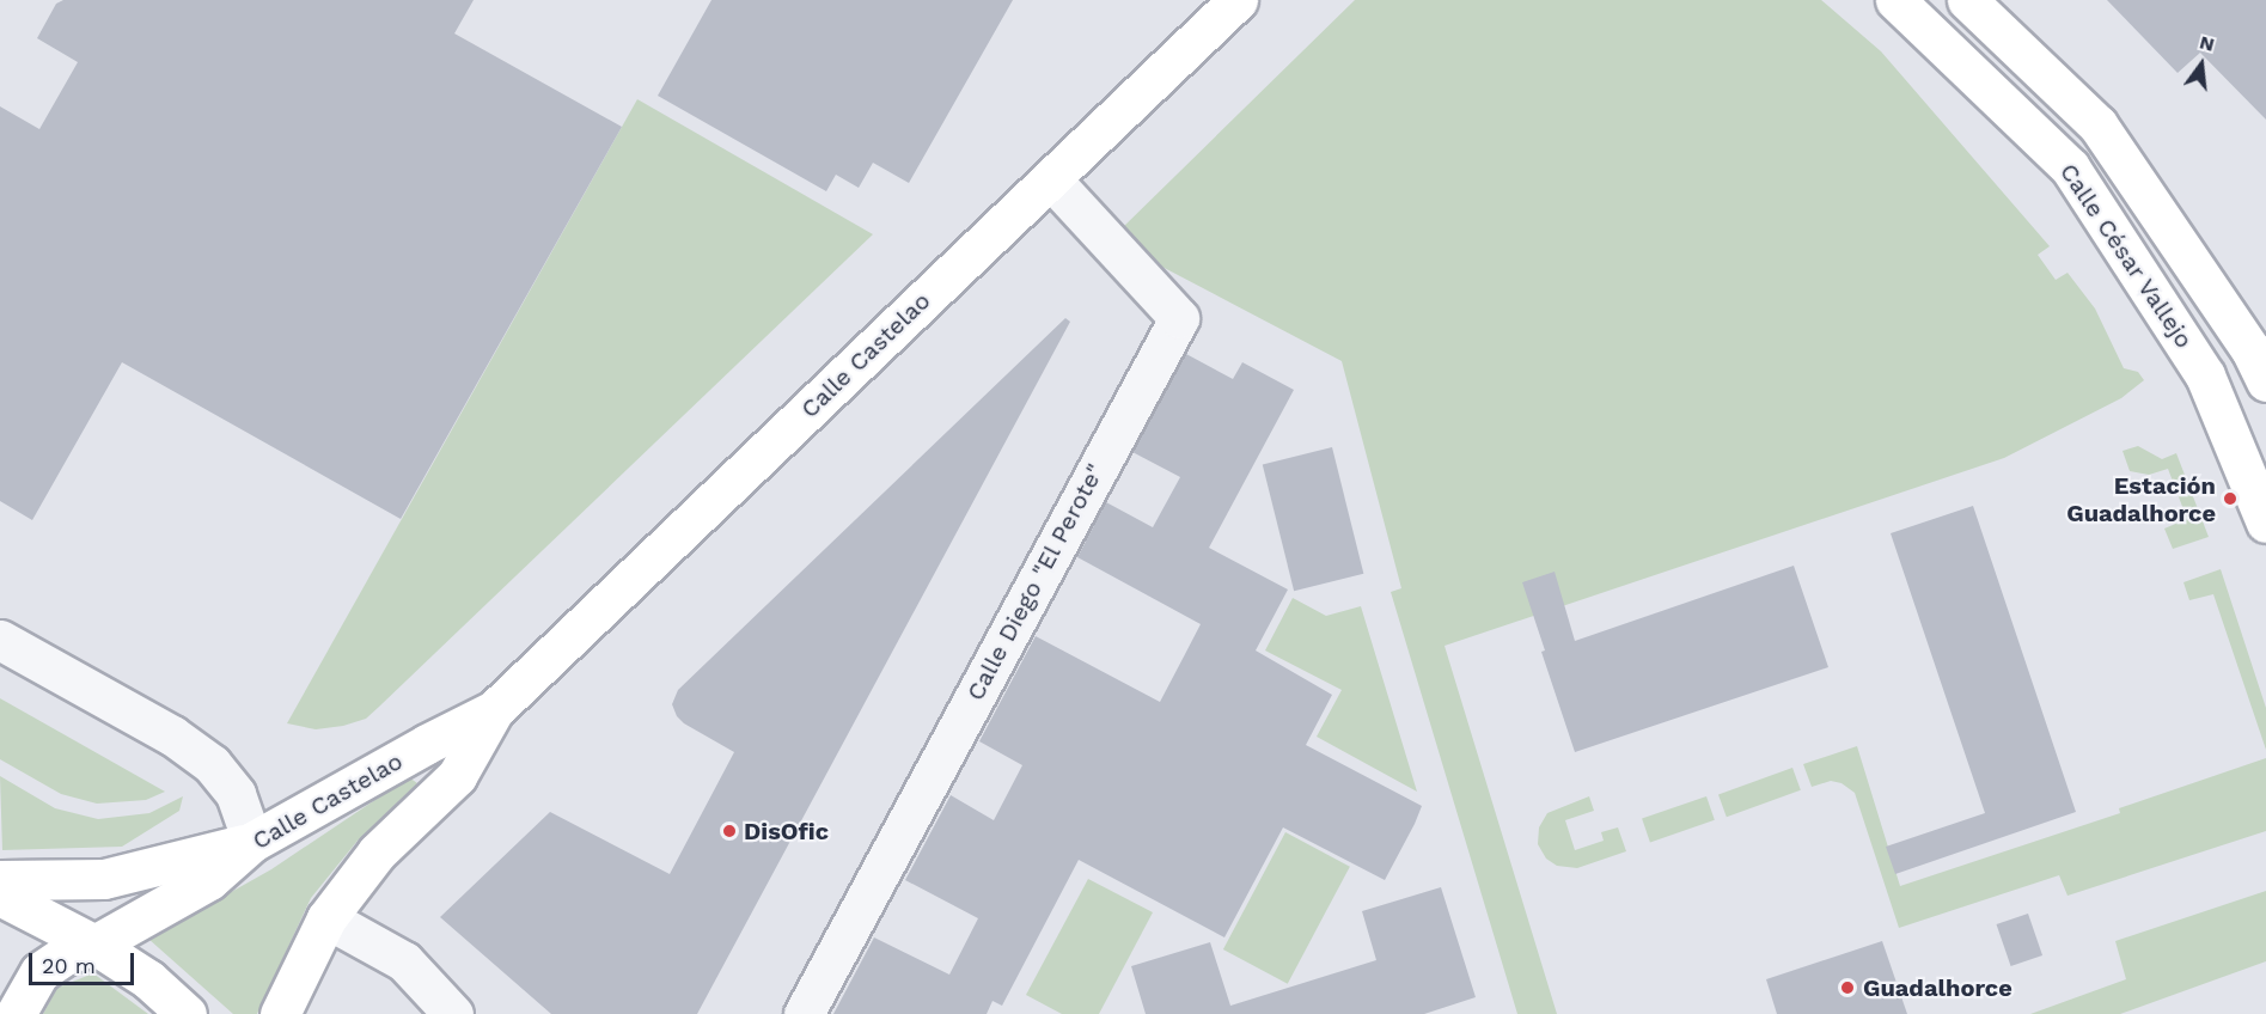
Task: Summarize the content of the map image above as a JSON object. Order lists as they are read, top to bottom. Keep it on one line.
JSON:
{"streets":{"main road":["Calle César Vallejo","Calle Castelao"],"street":["Calle Diego \"El Perote\""]},"crossings":[["Calle Castelao","Calle Diego \"El Perote\""]],"places":["Estación Guadalhorce","DisOfic","Guadalhorce"],"scale_bar":"20 m","north":"top"}
